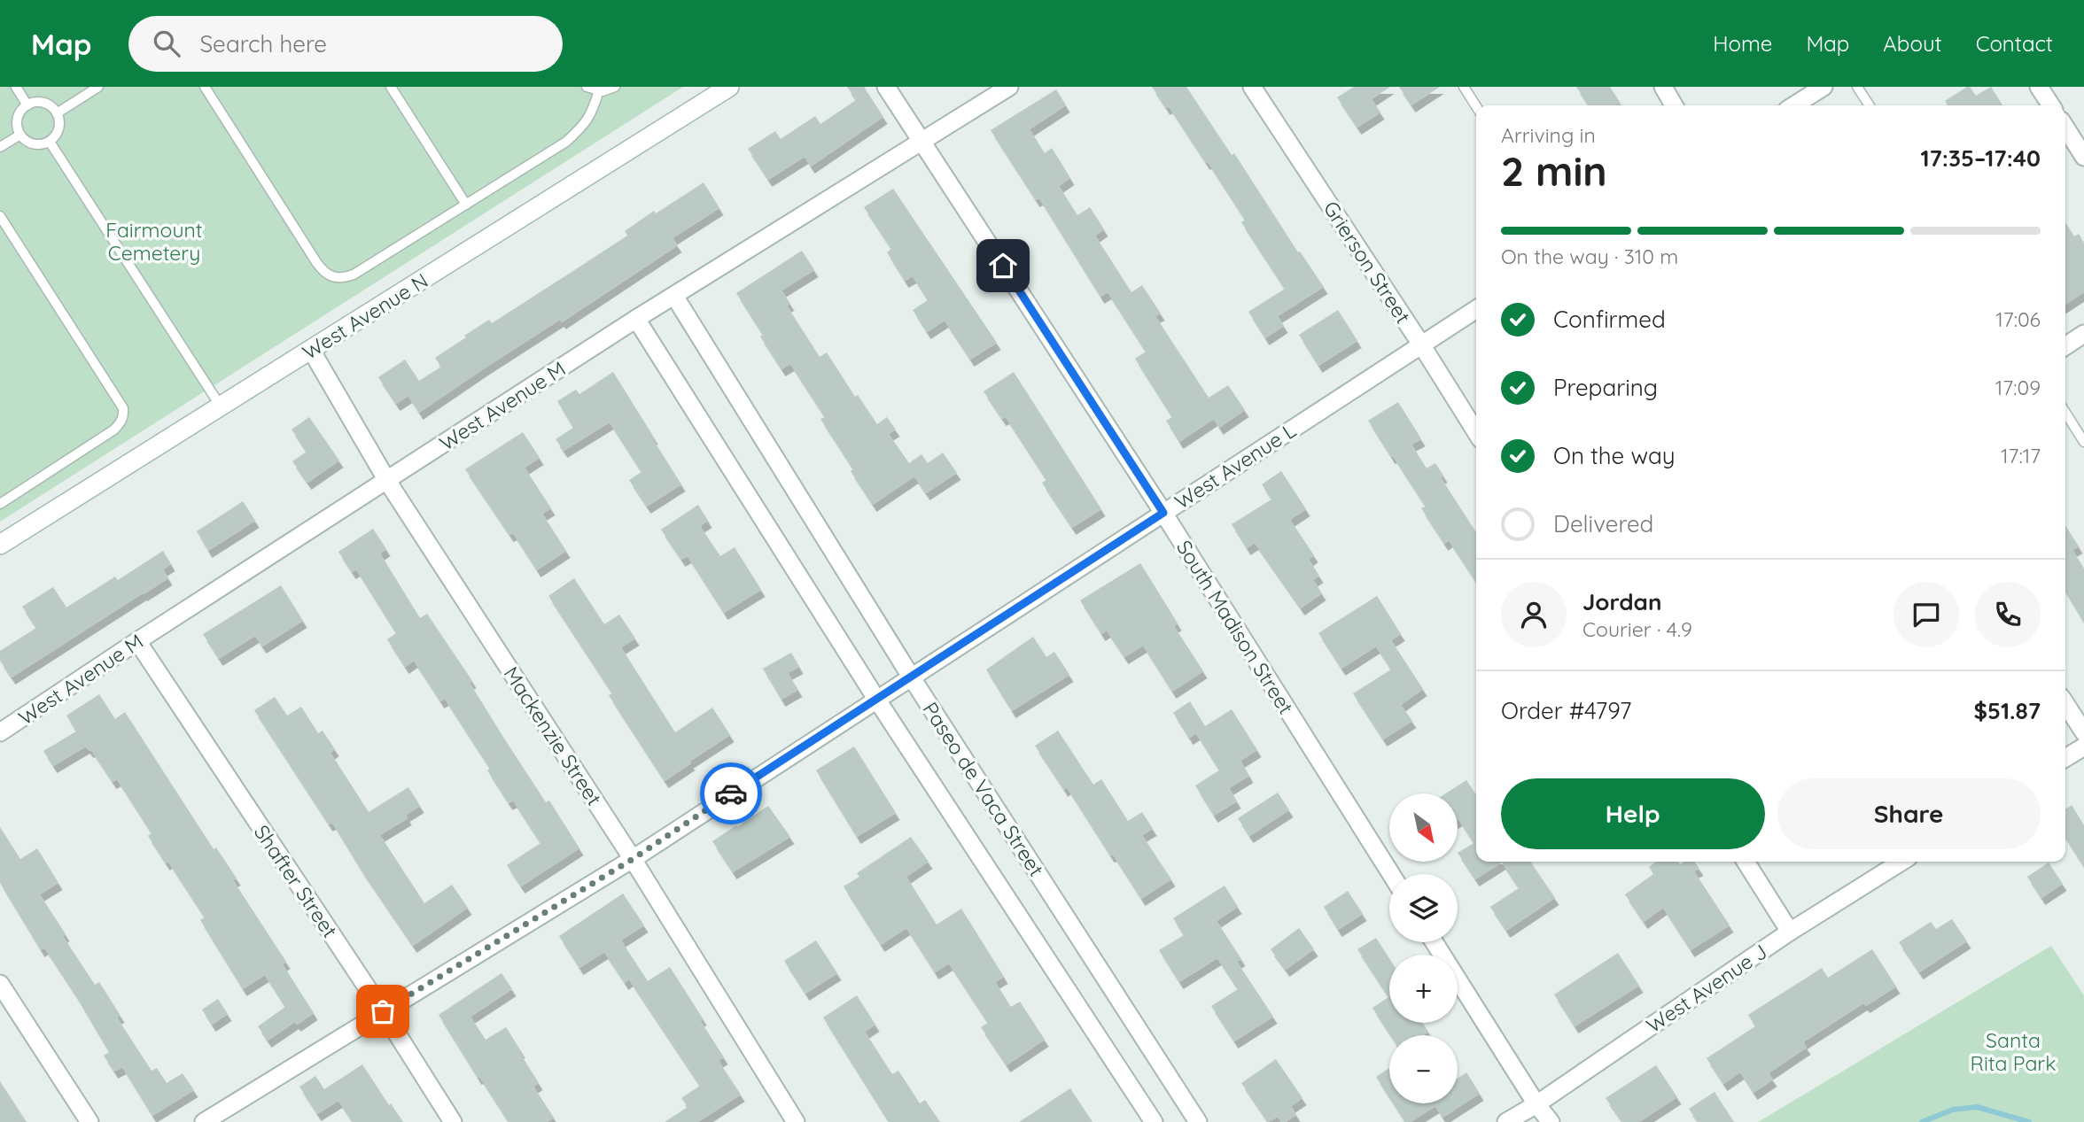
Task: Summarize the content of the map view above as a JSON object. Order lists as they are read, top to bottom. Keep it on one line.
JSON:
{"streets":{"main road":["West Avenue N"],"street":["Grierson Street","West Avenue M","West Avenue L","South Madison Street","Mackenzie Street","Paseo de Vaca Street","Shafter Street","West Avenue J"]},"crossings":[["Grierson Street","West Avenue L"],["West Avenue N","Mackenzie Street"],["West Avenue M","South Madison Street"],["West Avenue M","Mackenzie Street"],["West Avenue M","Paseo de Vaca Street"],["West Avenue M","Shafter Street"],["West Avenue L","South Madison Street"],["West Avenue L","Mackenzie Street"],["West Avenue L","Paseo de Vaca Street"],["West Avenue L","Shafter Street"]],"parks":["Fairmount Cemetery","Santa Rita Park"],"north":"bottom right","page":{"header":"Map","search":"Search here","nav":["Home","Map","About","Contact"],"heading":["2 min","Arriving in","17:35–17:40"],"panel":["Jordan","Courier · 4.9","Order #4797","$51.87"],"bar":"On the way · 310 m","list":[["Confirmed","17:06"],["Preparing","17:09"],["On the way","17:17"],"Delivered"],"buttons":["Help","Share"],"map_buttons":["+","−"]}}
